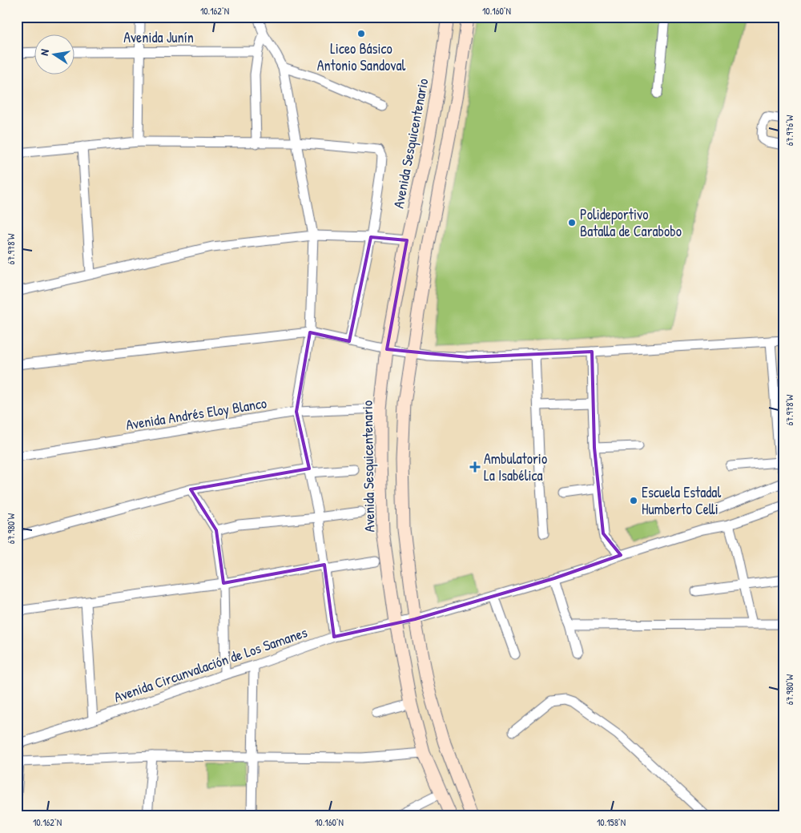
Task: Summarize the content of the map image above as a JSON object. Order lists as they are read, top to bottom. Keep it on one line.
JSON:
{"streets":{"main road":["Avenida Sesquicentenario"],"street":["Avenida Junín","Avenida Andrés Eloy Blanco","Avenida Circunvalación de Los Samanes"]},"crossings":[["Avenida Sesquicentenario","Avenida Andrés Eloy Blanco"],["Avenida Sesquicentenario","Avenida Circunvalación de Los Samanes"]],"places":{"other":["Liceo Básico Antonio Sandoval","Polideportivo Batalla de Carabobo","Escuela Estadal Humberto Celli"],"health":["Ambulatorio La Isabélica"]},"north":"left","coordinates":["10.162°N","10.160°N","67.976°W","67.978°W","67.980°W","10.158°N"]}
